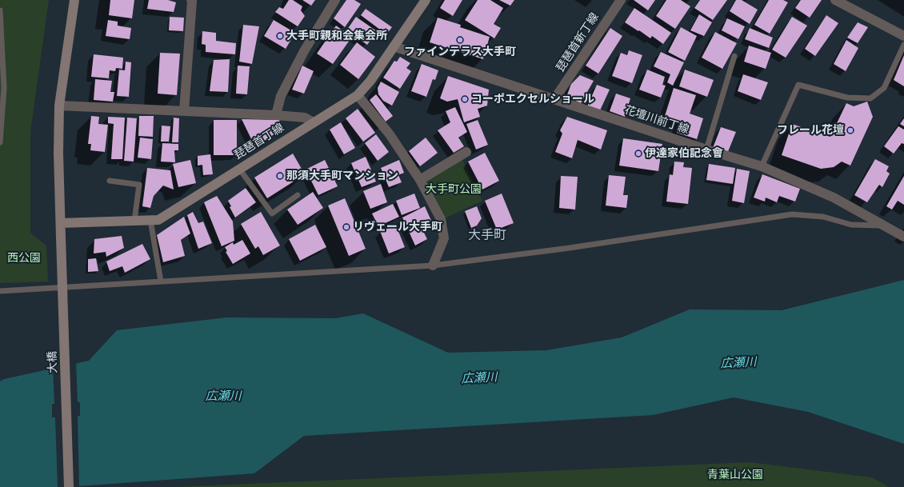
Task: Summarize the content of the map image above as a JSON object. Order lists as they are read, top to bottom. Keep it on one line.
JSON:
{"streets":{"street":["琵琶首新丁線","花壇川前丁線","琵琶首丁線","大橋"]},"crossings":[["琵琶首新丁線","花壇川前丁線"],["花壇川前丁線","琵琶首丁線"],["琵琶首丁線","大橋"]],"districts":["大手町"],"water":["広瀬川"],"parks":["大手町公園","西公園","青葉山公園"],"places":["大手町親和会集会所","ファインテラス大手町","コーポエクセルショール","フレール花壇","伊達家伯記念會","那須大手町マンション","リヴェール大手町"]}
